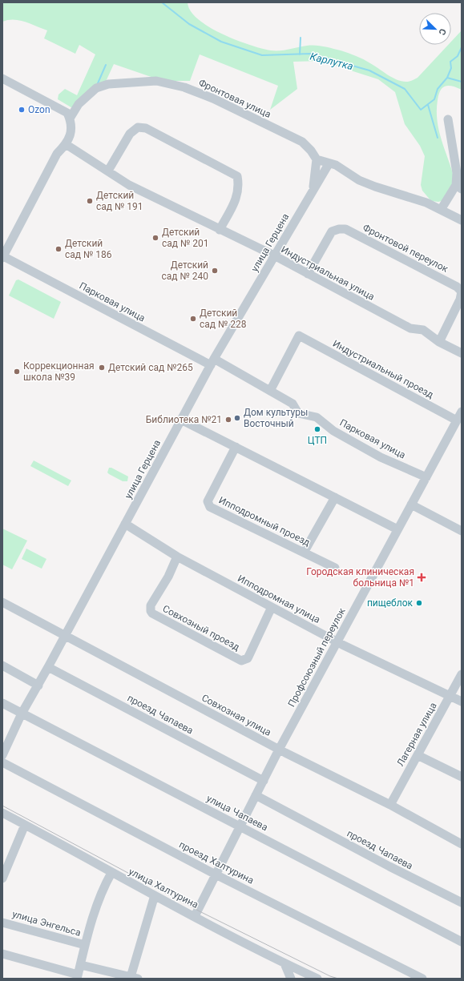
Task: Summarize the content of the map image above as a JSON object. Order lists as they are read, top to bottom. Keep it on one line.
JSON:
{"streets":{"street":["Фронтовая улица","улица Герцена","Фронтовой переулок","Индустриальная улица","Парковая улица","Индустриальный проезд","Ипподромный проезд","Ипподромная улица","Совхозный проезд","Профсоюзный переулок","проезд Чапаева","Совхозная улица","Лагерная улица","улица Чапаева","проезд Халтурина","улица Халтурина","улица Энгельса"]},"crossings":[["улица Герцена","Индустриальная улица"],["улица Герцена","Парковая улица"],["улица Герцена","Ипподромная улица"],["улица Герцена","проезд Чапаева"],["улица Герцена","Совхозная улица"],["улица Герцена","улица Чапаева"],["Фронтовой переулок","Индустриальная улица"],["Парковая улица","Индустриальный проезд"],["Парковая улица","Профсоюзный переулок"],["Индустриальный проезд","Профсоюзный переулок"],["Ипподромная улица","Совхозный проезд"],["Ипподромная улица","Профсоюзный переулок"],["Ипподромная улица","Лагерная улица"],["Профсоюзный переулок","проезд Чапаева"],["Профсоюзный переулок","Совхозная улица"],["Профсоюзный переулок","улица Чапаева"],["Профсоюзный переулок","проезд Халтурина"],["Профсоюзный переулок","улица Халтурина"],["Совхозная улица","Лагерная улица"]],"water":["Карлутка"],"places":{"other":["Ozon","Детский сад № 191","Детский сад № 201","Детский сад № 186","Детский сад № 240","Детский сад № 228","Детский сад №265","Коррекционная школа №39","Дом культуры Восточный","Библиотека №21","ЦТП","пищеблок"],"health":["Городская клиническая больница №1"]},"north":"bottom right"}
